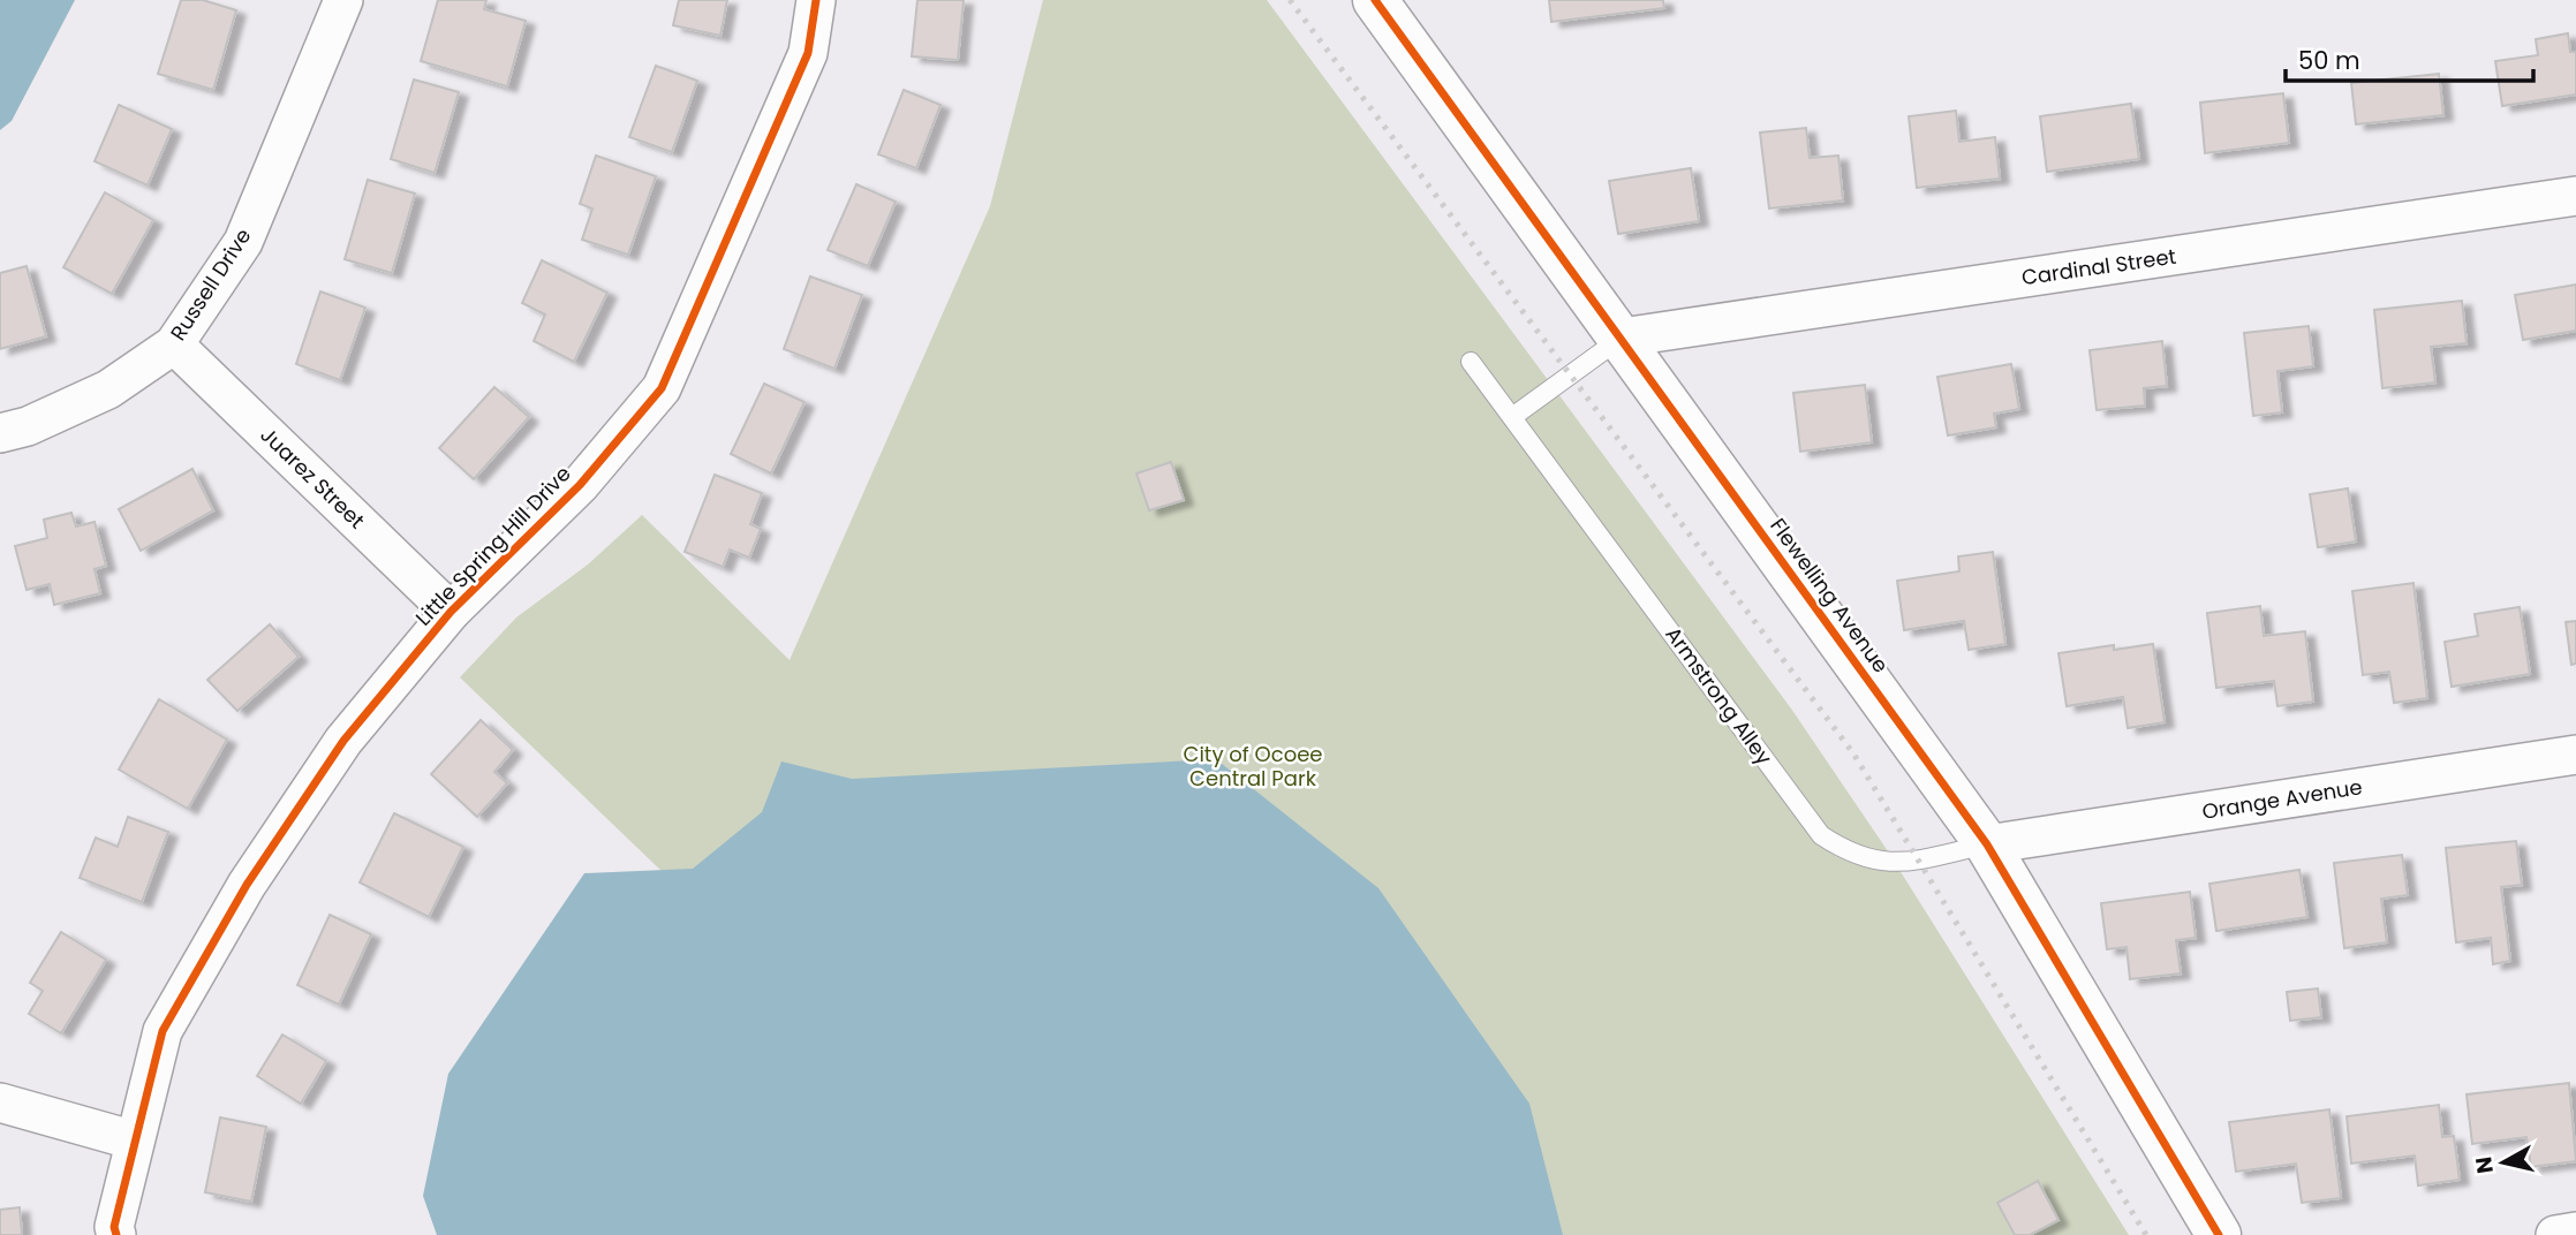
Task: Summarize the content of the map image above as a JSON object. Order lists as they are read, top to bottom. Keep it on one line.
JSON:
{"streets":{"street":["Cardinal Street","Russell Drive","Juarez Street","Little Spring Hill Drive","Flewelling Avenue","Orange Avenue"],"lane":["Armstrong Alley"]},"crossings":[["Cardinal Street","Flewelling Avenue"],["Russell Drive","Juarez Street"],["Juarez Street","Little Spring Hill Drive"],["Flewelling Avenue","Armstrong Alley"],["Flewelling Avenue","Orange Avenue"],["Armstrong Alley","Orange Avenue"]],"parks":["City of Ocoee Central Park"],"scale_bar":"50 m","north":"left"}
